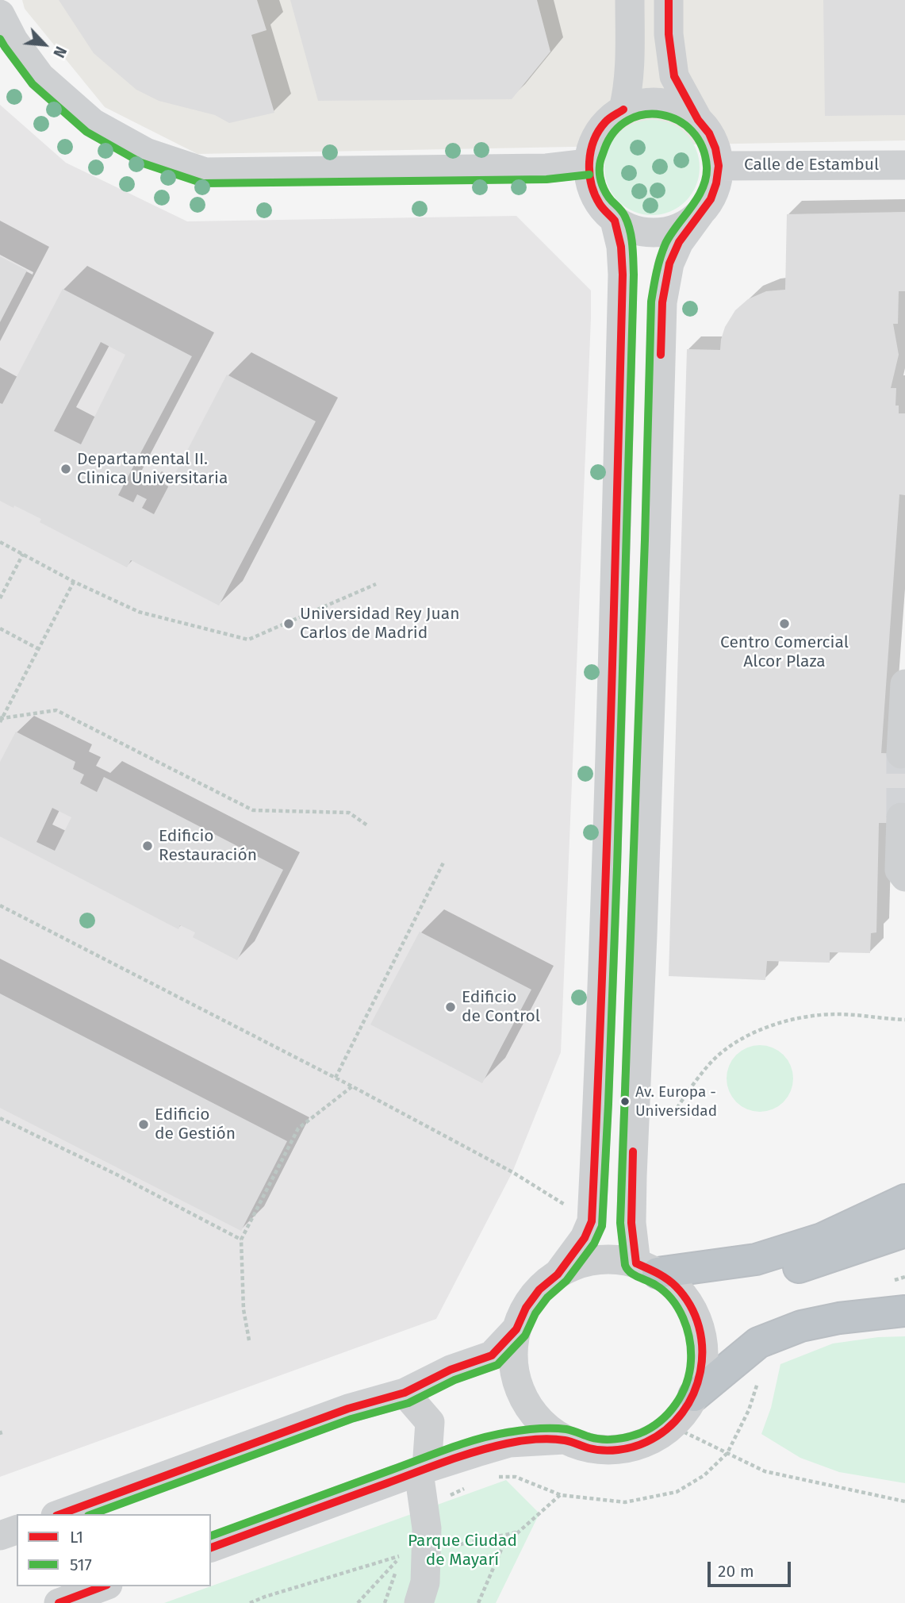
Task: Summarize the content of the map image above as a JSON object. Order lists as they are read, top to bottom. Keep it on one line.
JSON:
{"streets":{"street":["Calle de Estambul"]},"parks":["Parque Ciudad de Mayarí"],"places":["Departamental II. Clinica Universitaria","Universidad Rey Juan Carlos de Madrid","Centro Comercial Alcor Plaza","Edificio Restauración","Edificio de Control","Av. Europa - Universidad","Edificio de Gestión"],"lines":["transit line L1","transit line 517"],"legend":["L1","517"],"scale_bar":"20 m","north":"bottom right"}
